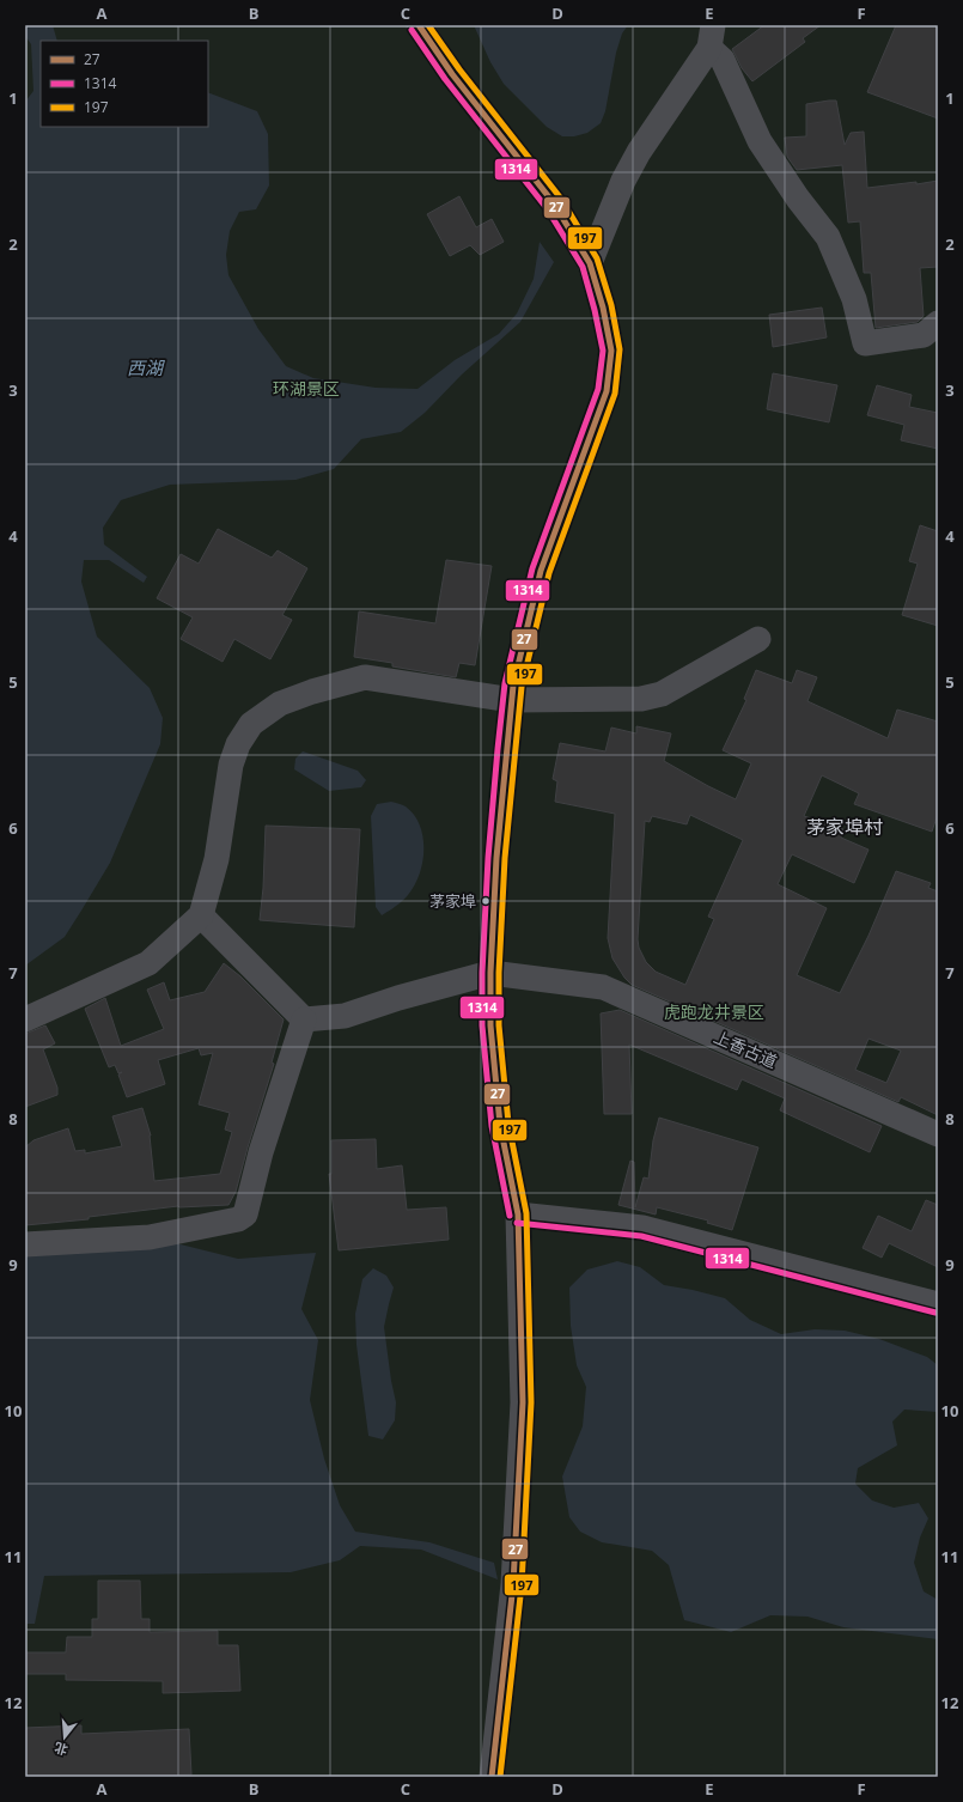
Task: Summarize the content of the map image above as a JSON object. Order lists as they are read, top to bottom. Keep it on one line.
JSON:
{"streets":{"street":["上香古道"]},"districts":["茅家埠村"],"water":["西湖"],"parks":["环湖景区","虎跑龙井景区"],"places":["茅家埠"],"lines":["transit line 27","transit line 197","transit line 1314"],"legend":["27","1314","197"],"north":"bottom","grid":{"columns":["A","B","C","D","E","F"],"rows":["1","2","3","4","5","6","7","8","9","10","11","12"]}}
